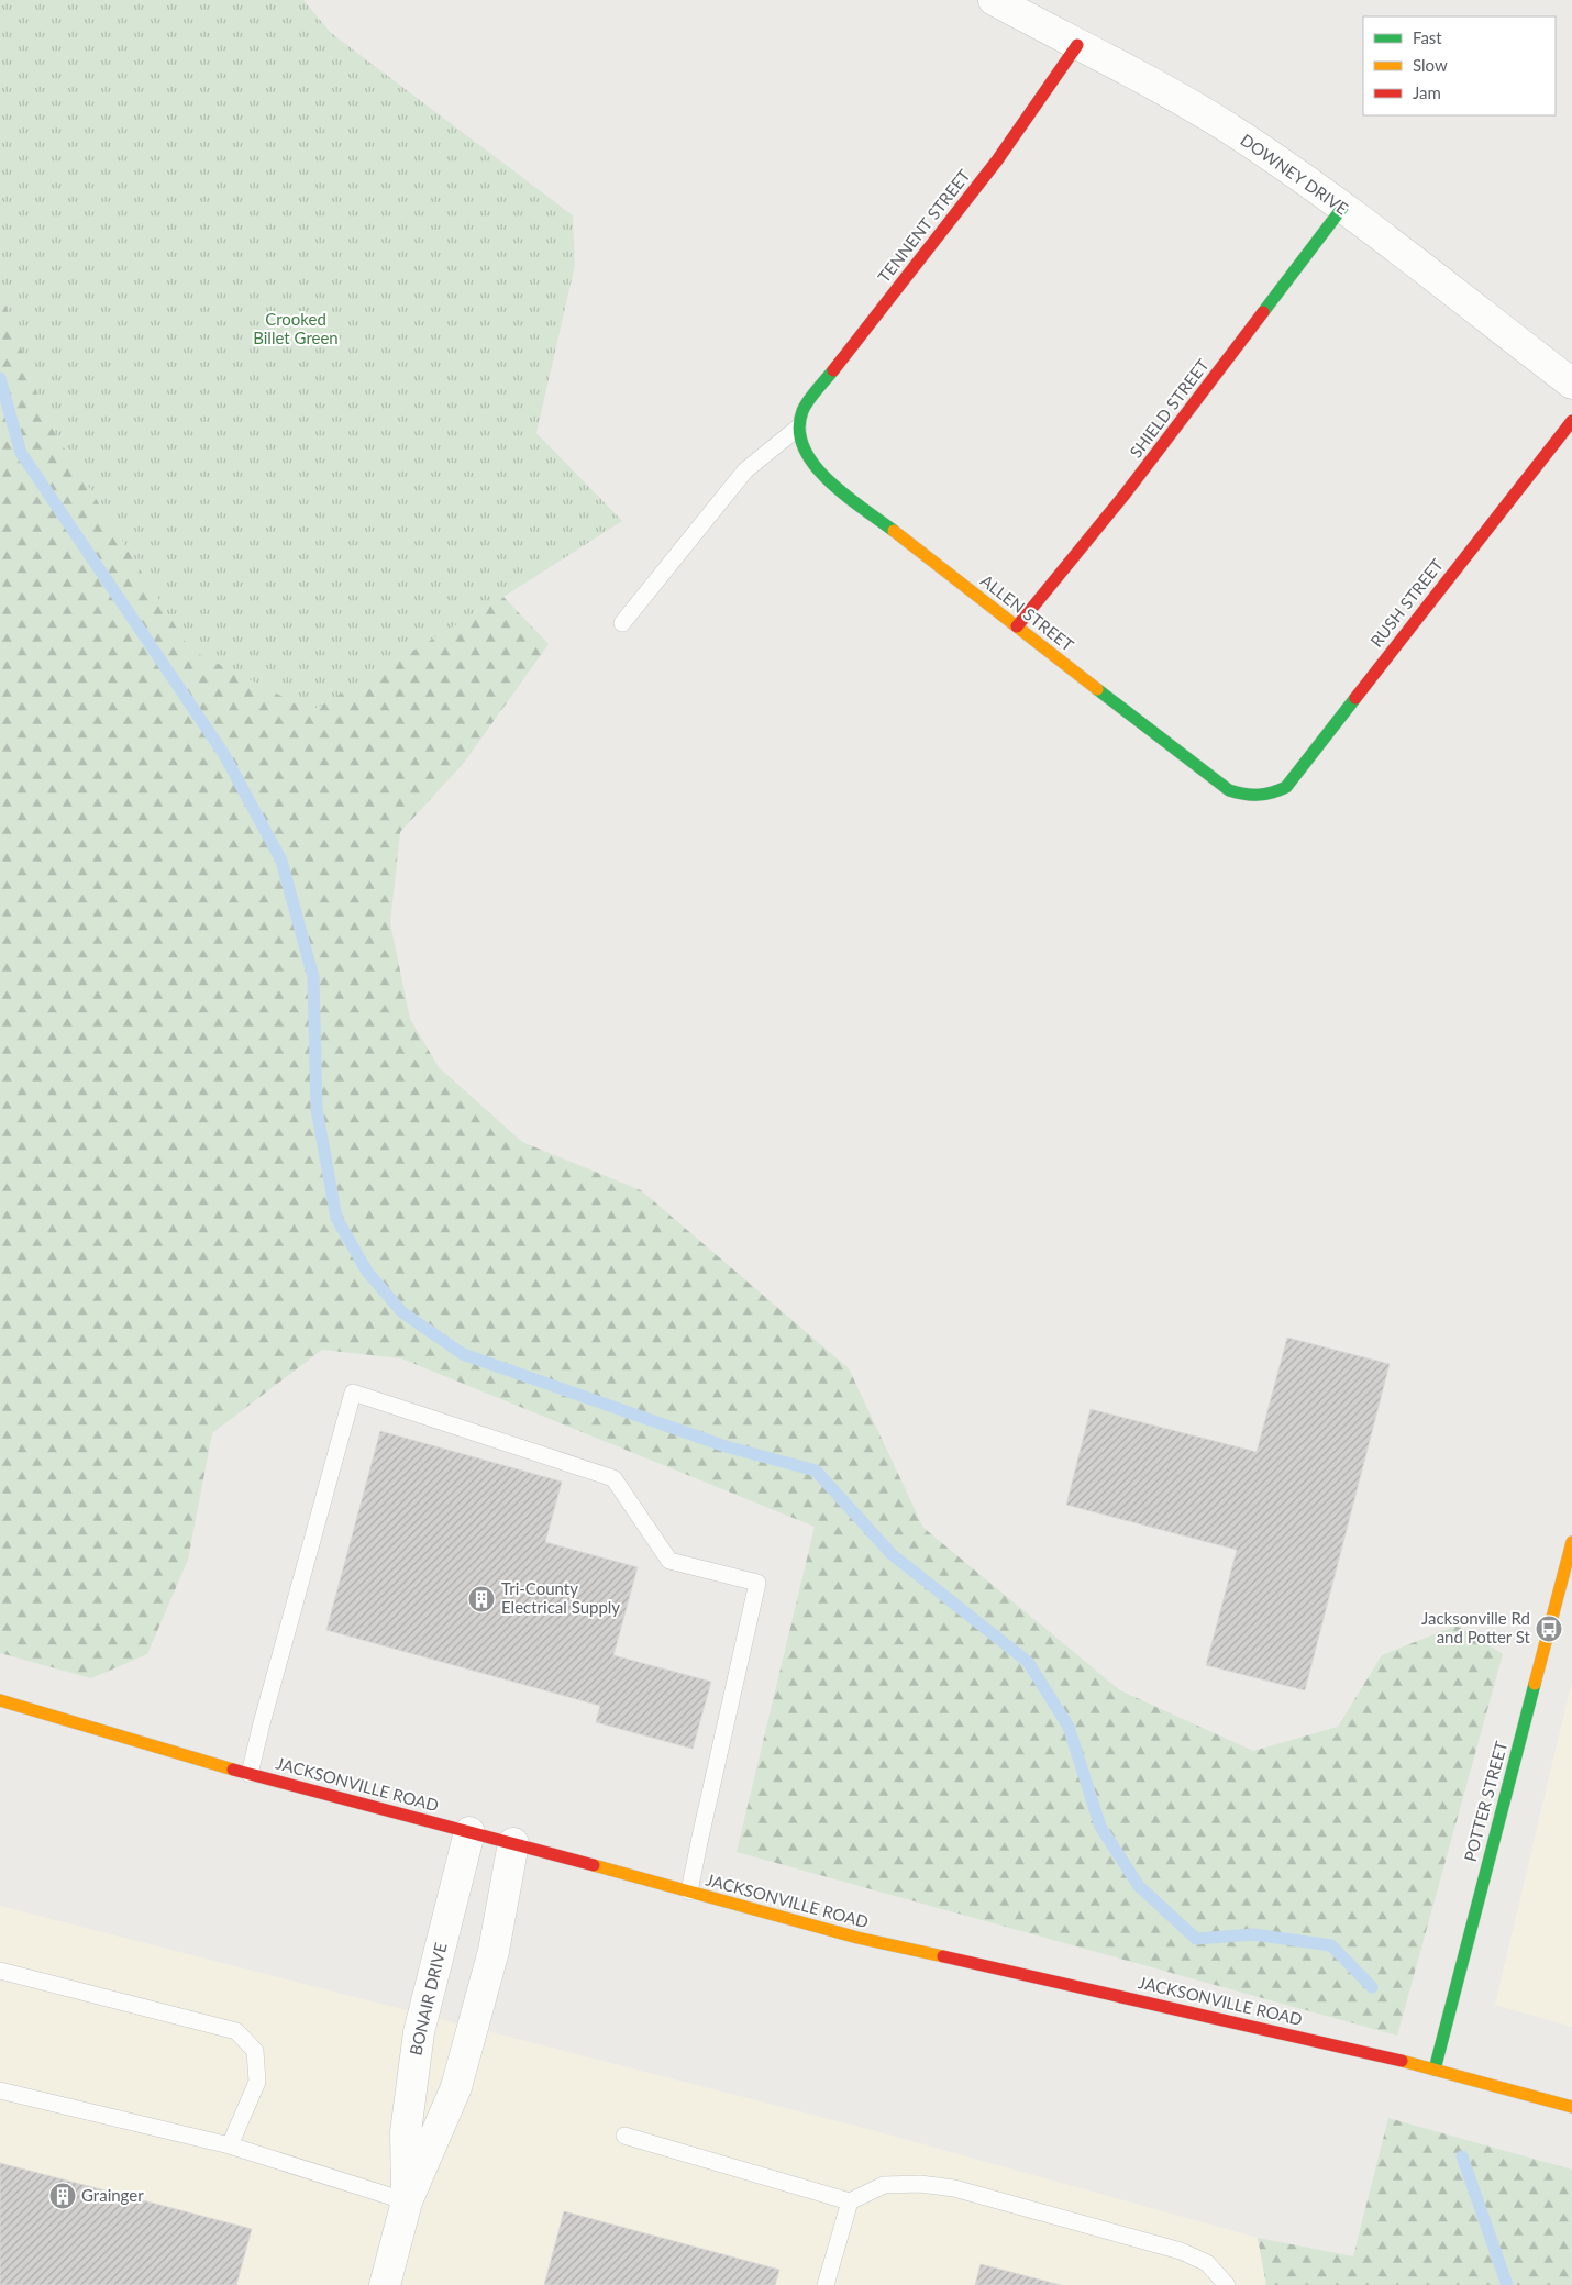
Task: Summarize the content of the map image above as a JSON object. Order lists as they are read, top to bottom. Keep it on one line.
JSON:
{"streets":{"street":["DOWNEY DRIVE","TENNENT STREET","SHIELD STREET","RUSH STREET","ALLEN STREET","JACKSONVILLE ROAD","POTTER STREET","BONAIR DRIVE"]},"crossings":[["DOWNEY DRIVE","TENNENT STREET"],["DOWNEY DRIVE","SHIELD STREET"],["TENNENT STREET","ALLEN STREET"],["SHIELD STREET","ALLEN STREET"],["RUSH STREET","ALLEN STREET"],["JACKSONVILLE ROAD","POTTER STREET"],["JACKSONVILLE ROAD","BONAIR DRIVE"]],"parks":["Crooked Billet Green"],"places":{"building":["Tri-County Electrical Supply","Grainger"],"bus stop":["Jacksonville Rd and Potter St"]},"legend":["Fast","Slow","Jam"]}
